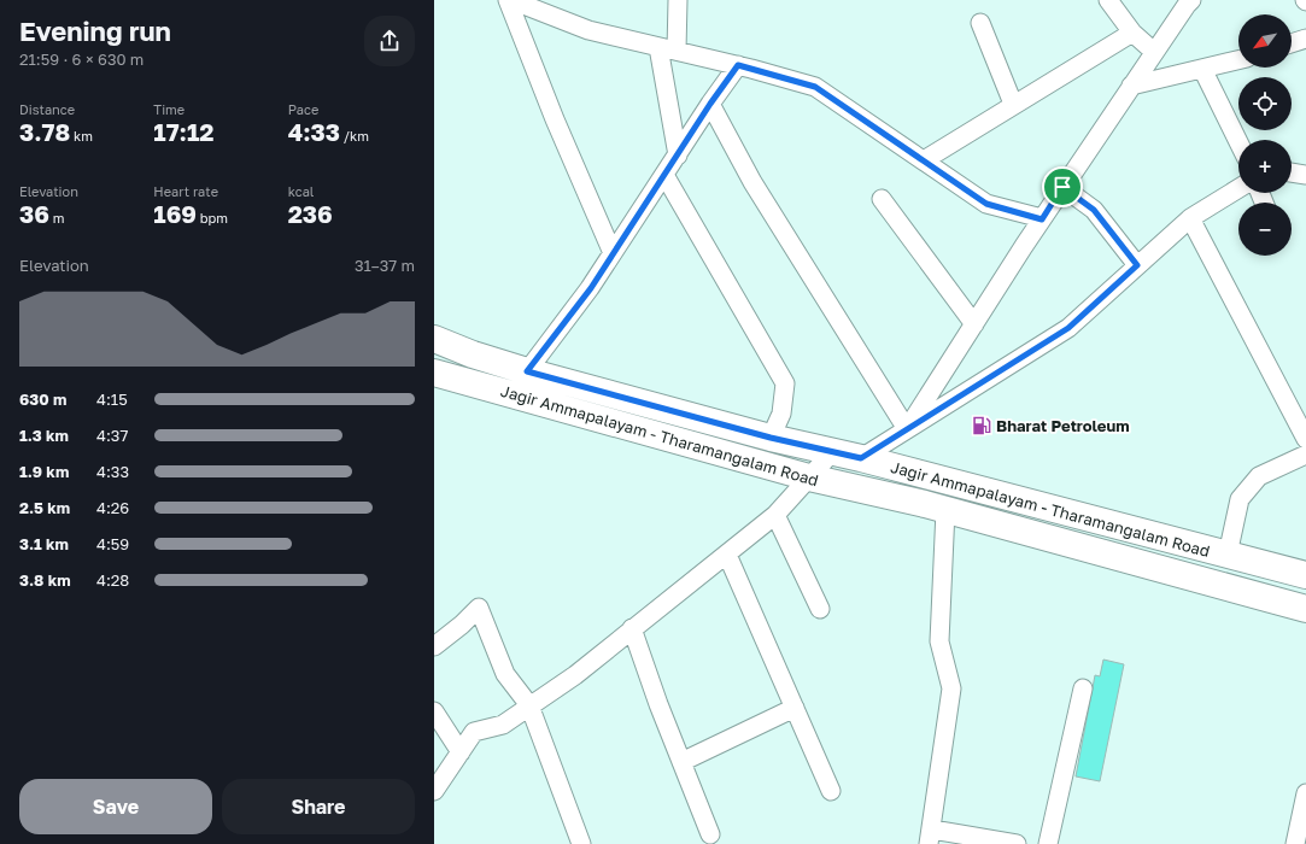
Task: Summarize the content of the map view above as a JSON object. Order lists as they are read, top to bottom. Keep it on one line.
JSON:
{"streets":{"main road":["Jagir Ammapalayam - Tharamangalam Road"]},"places":{"fuel station":["Bharat Petroleum"]},"north":"bottom left","page":{"heading":["Evening run","21:59 · 6 × 630 m"],"map_buttons":["+","−"],"stats":[["Distance","3.78 km"],["Time","17:12"],["Pace","4:33 /km"],["Elevation","36 m"],["Heart rate","169 bpm"],["kcal","236"]],"chart":["Elevation","31–37 m"],"list":[{"name":"630 m","note":"4:15"},{"name":"1.3 km","note":"4:37"},{"name":"1.9 km","note":"4:33"},{"name":"2.5 km","note":"4:26"},{"name":"3.1 km","note":"4:59"},{"name":"3.8 km","note":"4:28"}],"buttons":["Save","Share"]}}
